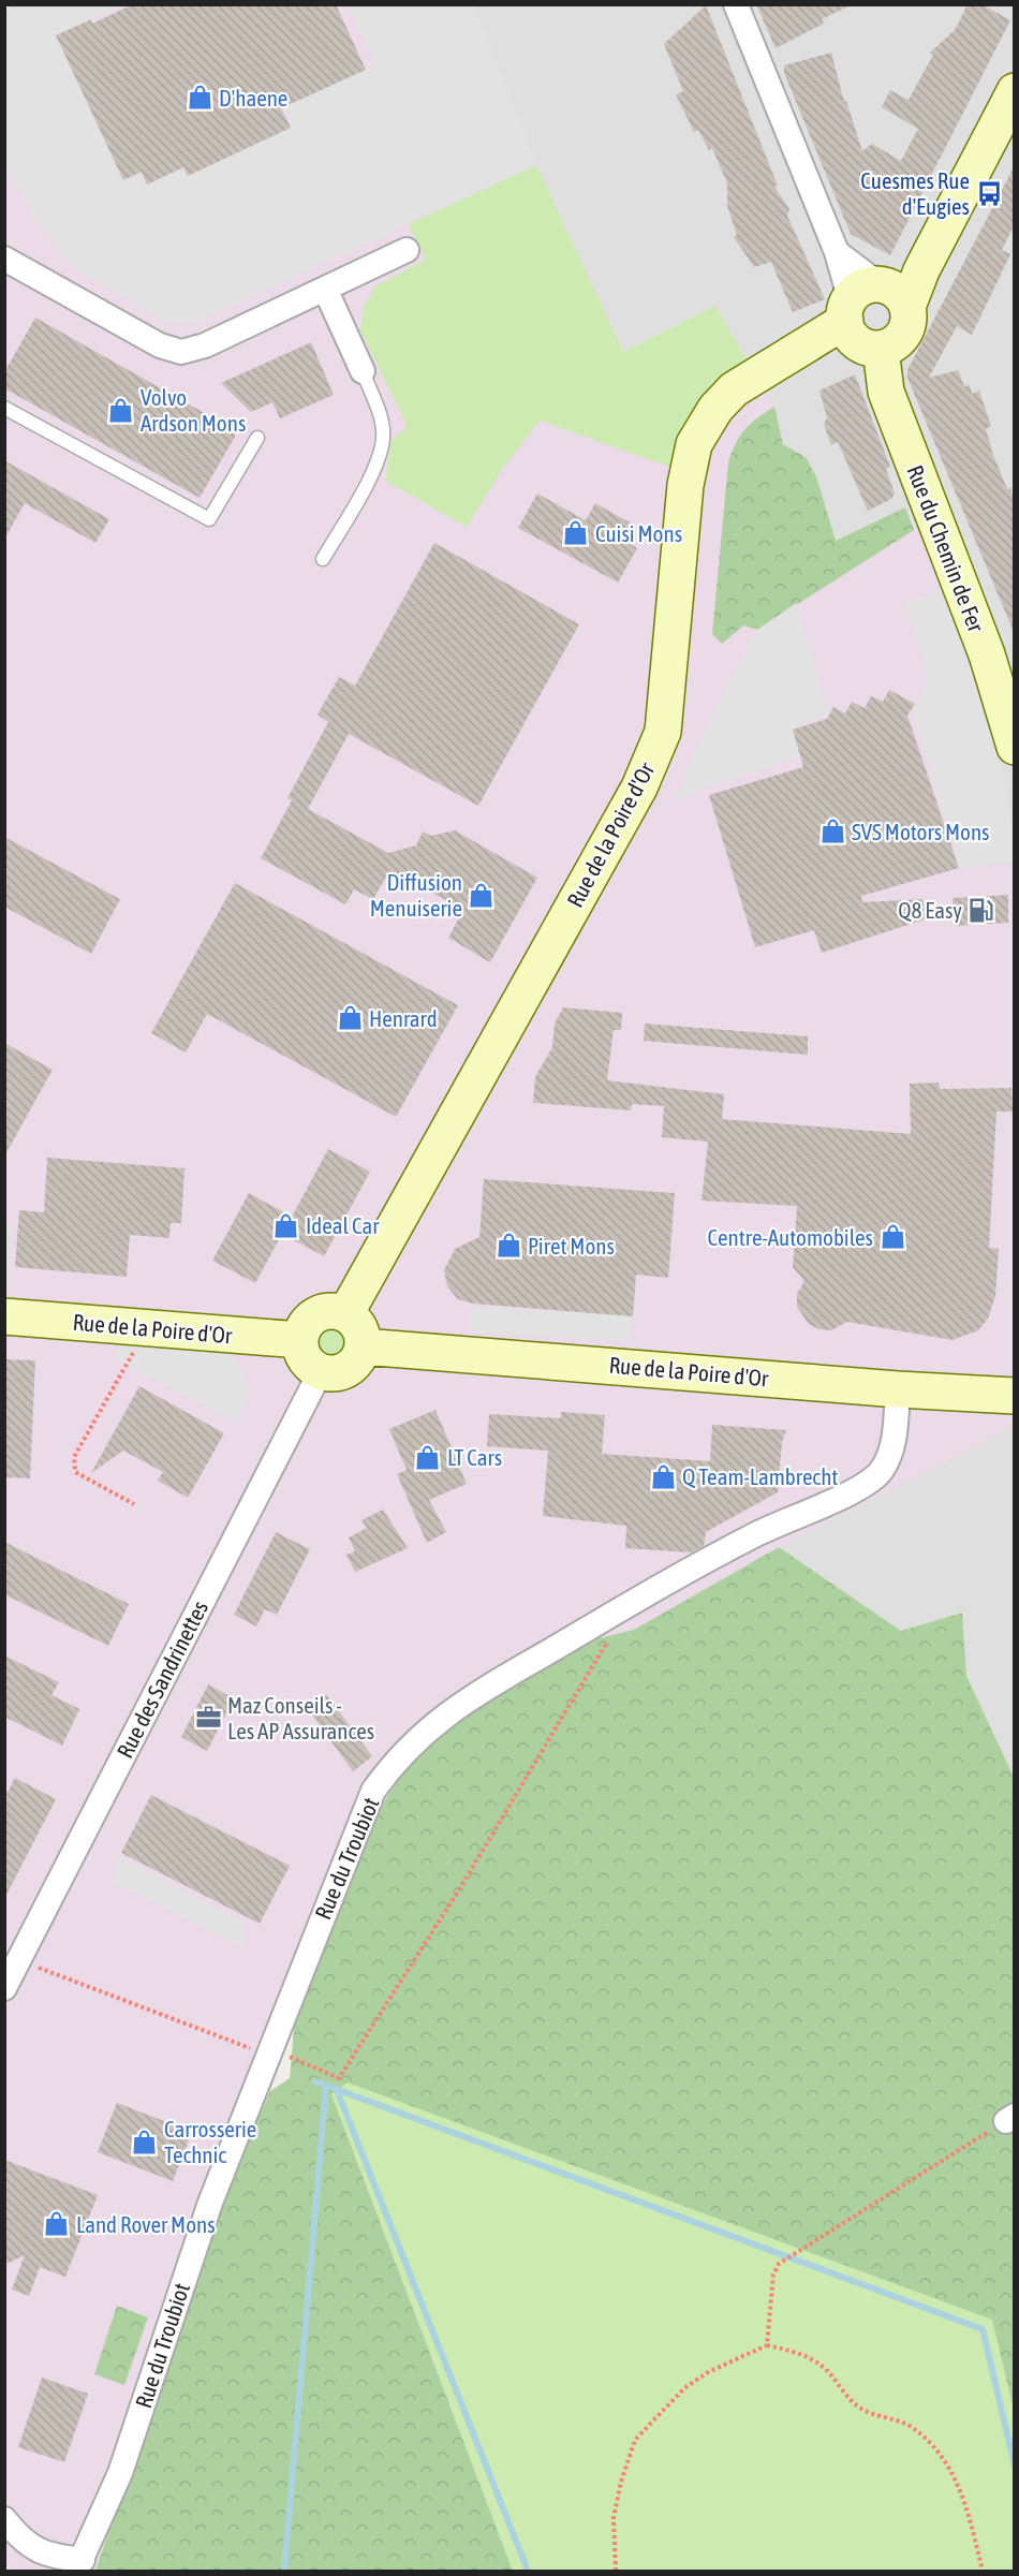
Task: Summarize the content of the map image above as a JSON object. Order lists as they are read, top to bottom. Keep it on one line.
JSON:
{"streets":{"street":["Rue du Chemin de Fer","Rue de la Poire d'Or","Rue des Sandrinettes","Rue du Troubiot"]},"crossings":[["Rue du Chemin de Fer","Rue de la Poire d'Or"],["Rue de la Poire d'Or","Rue des Sandrinettes"],["Rue de la Poire d'Or","Rue du Troubiot"]],"places":{"shop":["D'haene","Volvo Ardson Mons","Cuisi Mons","SVS Motors Mons","Diffusion Menuiserie","Henrard","Ideal Car","Centre-Automobiles","Piret Mons","LT Cars","Q Team-Lambrecht","Carrosserie Technic","Land Rover Mons"],"bus stop":["Cuesmes Rue d'Eugies"],"fuel station":["Q8 Easy"],"office":["Maz Conseils - Les AP Assurances"]}}
